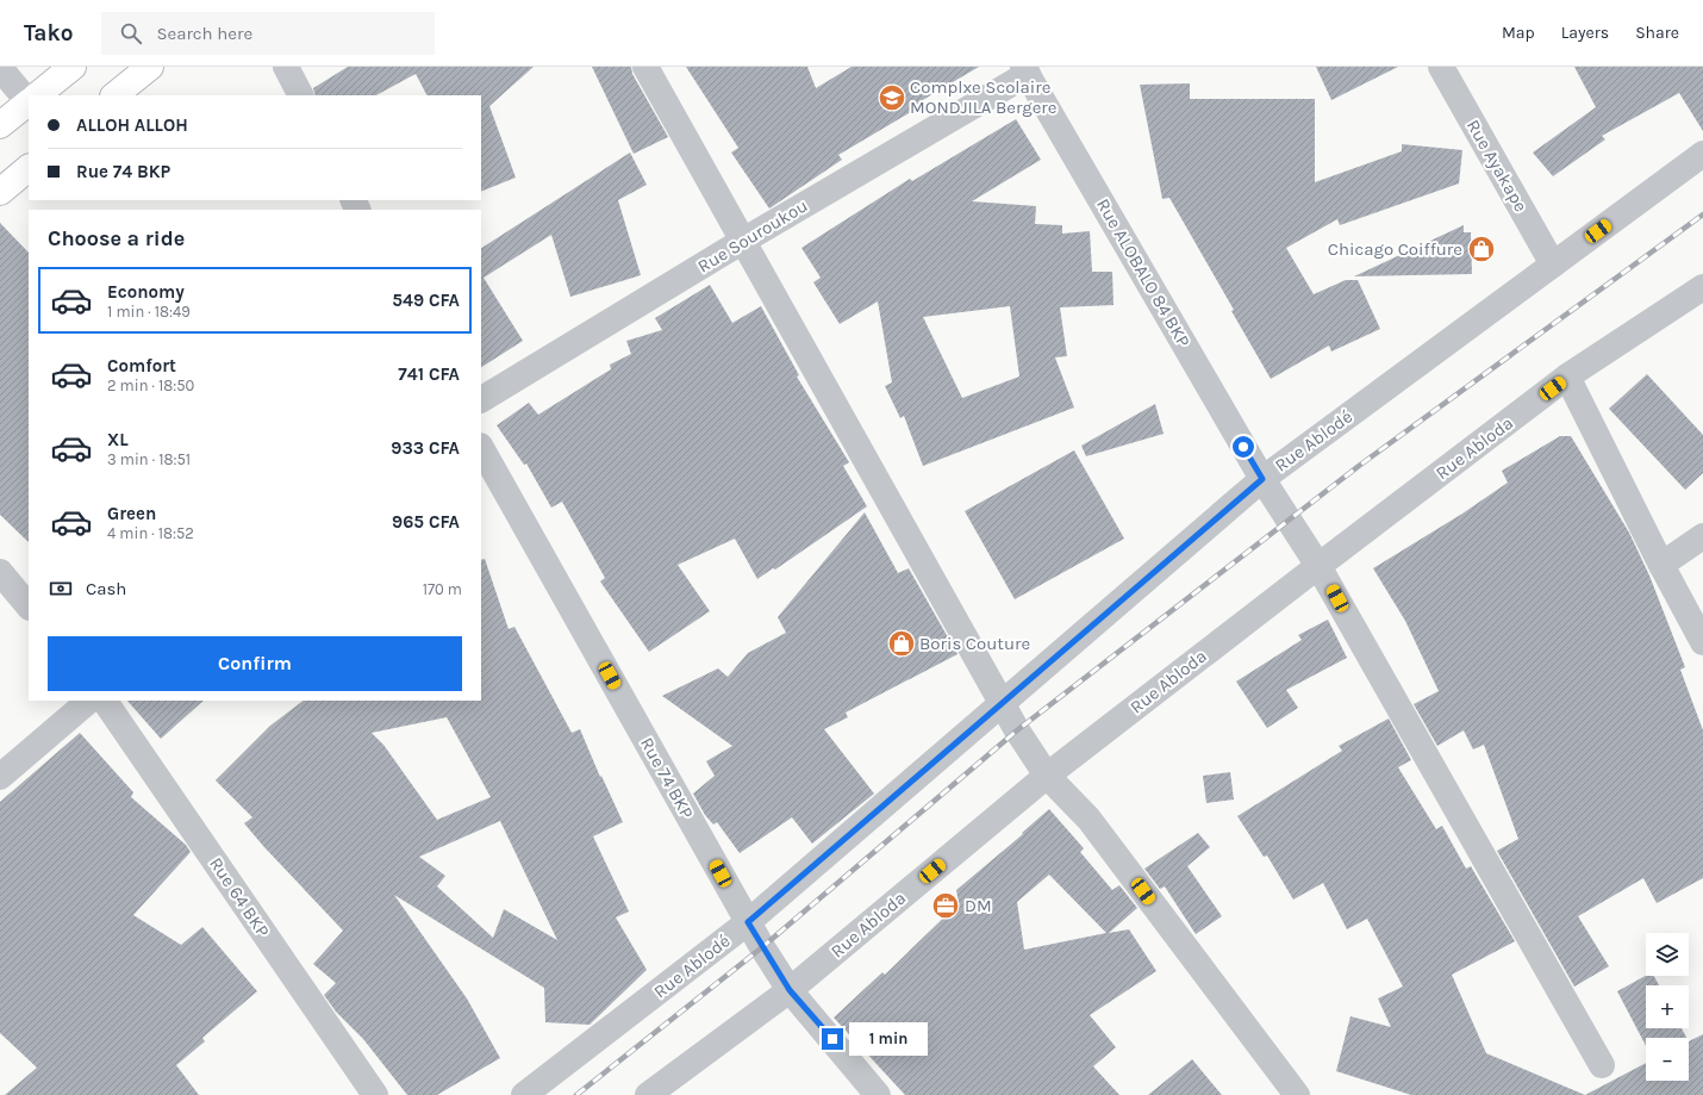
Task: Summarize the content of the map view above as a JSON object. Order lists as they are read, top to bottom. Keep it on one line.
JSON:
{"streets":{"street":["Rue Ayakape","Rue Souroukou","Rue ALOBALO 84 BKP","Rue Ablodé","Rue Abloda","Rue 74 BKP","Rue 64 BKP"]},"crossings":[["Rue Ayakape","Rue Ablodé"],["Rue Souroukou","Rue ALOBALO 84 BKP"],["Rue ALOBALO 84 BKP","Rue Ablodé"],["Rue ALOBALO 84 BKP","Rue Abloda"],["Rue Ablodé","Rue 74 BKP"],["Rue Abloda","Rue 74 BKP"]],"places":{"school or university":["Complxe Scolaire MONDJILA Bergere"],"shop":["Chicago Coiffure","Boris Couture"],"office":["DM"]},"page":{"header":"Tako","search":"Search here","nav":["Map","Layers","Share"],"banner":["ALLOH ALLOH","Rue 74 BKP"],"heading":"Choose a ride","list":[{"name":"Economy","note":"1 min · 18:49","value":"549 CFA"},{"name":"Comfort","note":"2 min · 18:50","value":"741 CFA"},{"name":"XL","note":"3 min · 18:51","value":"933 CFA"},{"name":"Green","note":"4 min · 18:52","value":"965 CFA"}],"pay":["Cash","170 m"],"buttons":"Confirm","map_buttons":["+","−"],"bubble":"1 min"}}
